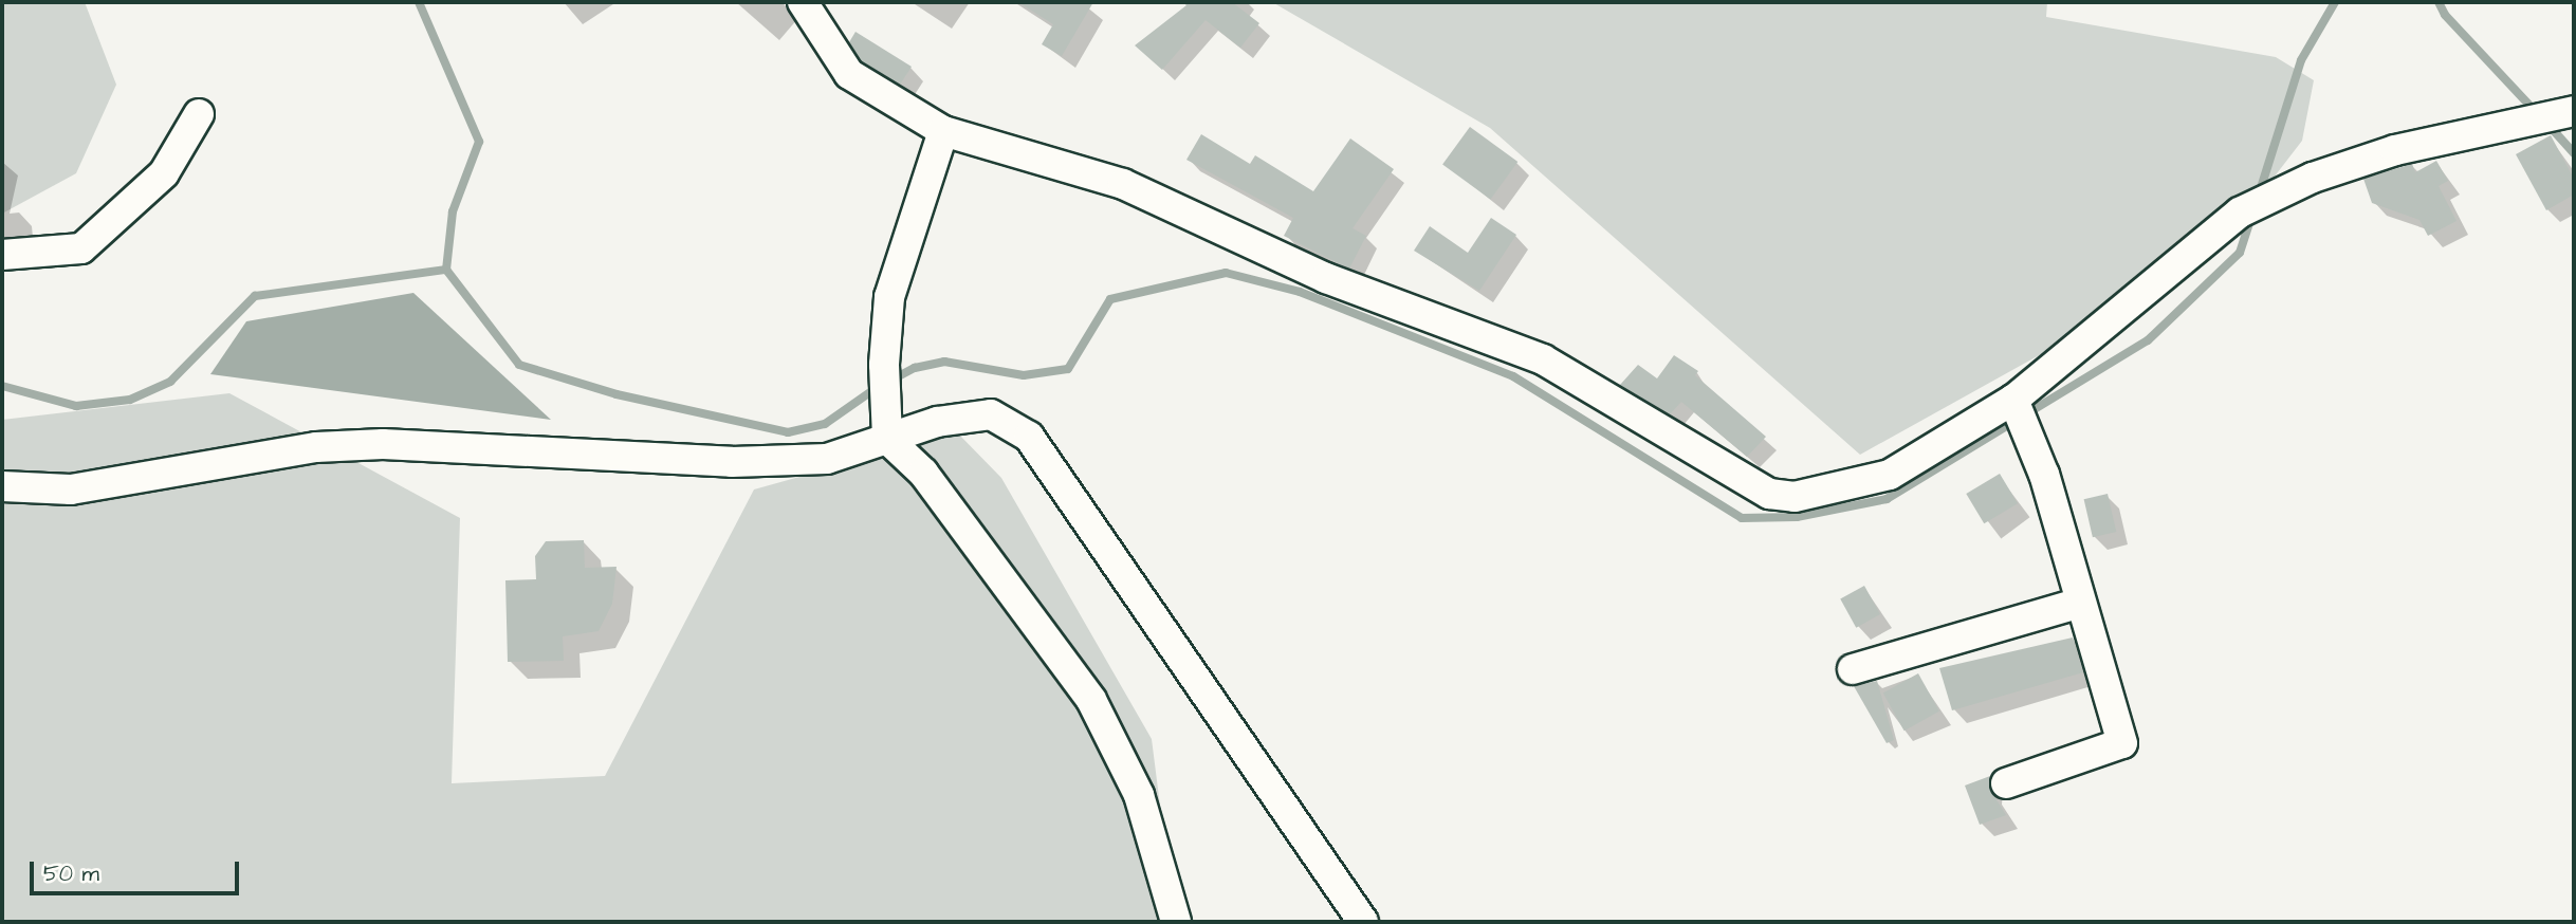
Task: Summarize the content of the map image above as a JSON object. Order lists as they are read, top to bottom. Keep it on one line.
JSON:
{"scale_bar":"50 m"}
